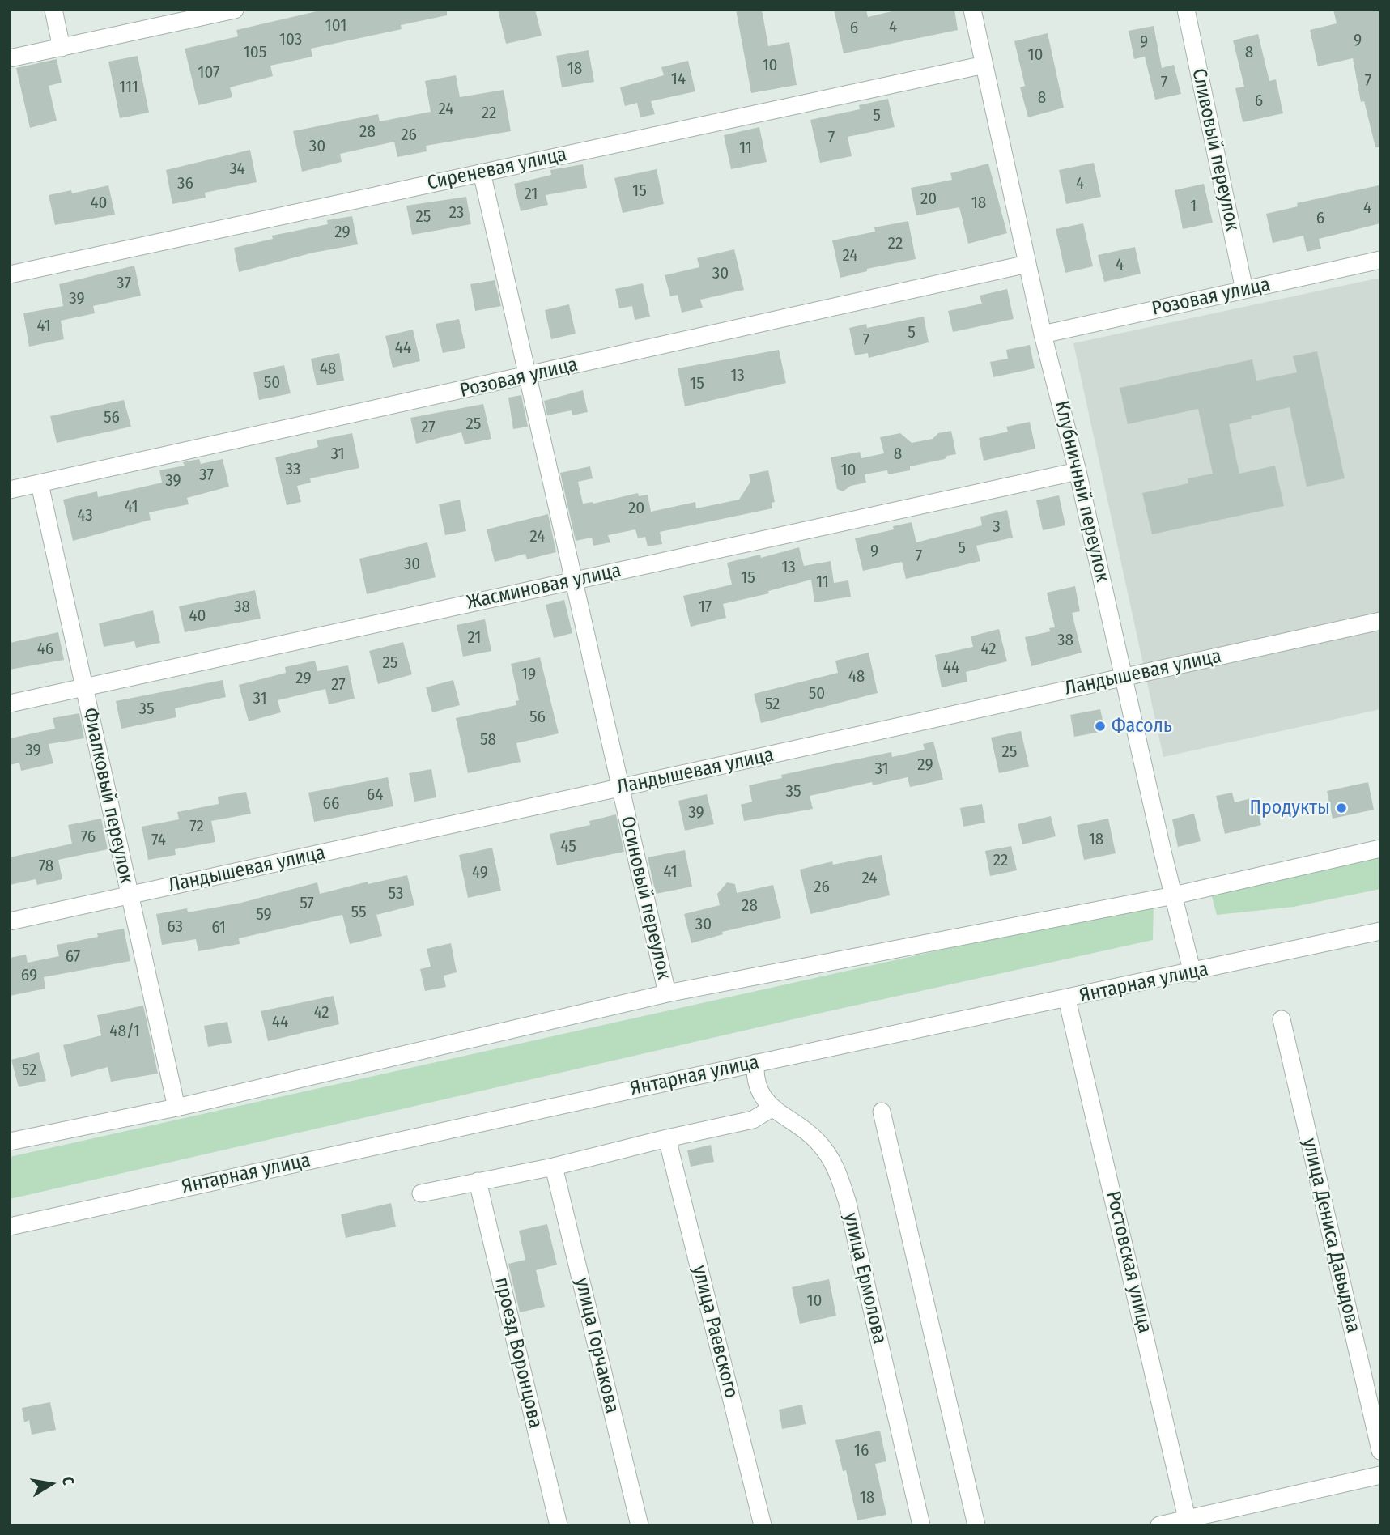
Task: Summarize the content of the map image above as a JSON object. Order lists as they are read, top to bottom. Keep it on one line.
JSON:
{"streets":{"street":["Сливовый переулок","Сиреневая улица","Розовая улица","Клубничный переулок","Жасминовая улица","Ландышевая улица","Фиалковый переулок","Осиновый переулок","Янтарная улица","улица Дениса Давыдова","Ростовская улица","улица Ермолова","улица Раевского","улица Горчакова","проезд Воронцова"]},"crossings":[["Сливовый переулок","Розовая улица"],["Сиреневая улица","Клубничный переулок"],["Сиреневая улица","Осиновый переулок"],["Розовая улица","Клубничный переулок"],["Розовая улица","Фиалковый переулок"],["Розовая улица","Осиновый переулок"],["Клубничный переулок","Жасминовая улица"],["Клубничный переулок","Ландышевая улица"],["Клубничный переулок","Янтарная улица"],["Жасминовая улица","Фиалковый переулок"],["Жасминовая улица","Осиновый переулок"],["Ландышевая улица","Фиалковый переулок"],["Ландышевая улица","Осиновый переулок"],["Янтарная улица","Ростовская улица"],["Янтарная улица","улица Ермолова"]],"places":["Фасоль","Продукты"],"house_numbers":["101","4","6","103","9","9","105","8","10","10","18","107","14","7","7","111","8","6","24","22","5","28","26","7","30","11","34","36","4","15","21","20","40","18","1","4","23","25","6","29","22","24","4","30","37","39","41","5","7","44","48","13","50","15","56","25","27","31","8","33","10","37","39","41","20","43","3","24","5","9","7","30","13","15","11","38","17","40","21","38","46","42","25","44","19","48","29","27","50","31","52","35","56","58","39","25","29","31","35","64","66","39","72","76","18","74","45","22","78","41","49","24","26","53","57","28","55","59","30","63","61","67","69","42","44","48/1","52","10","16","18"],"north":"right"}
